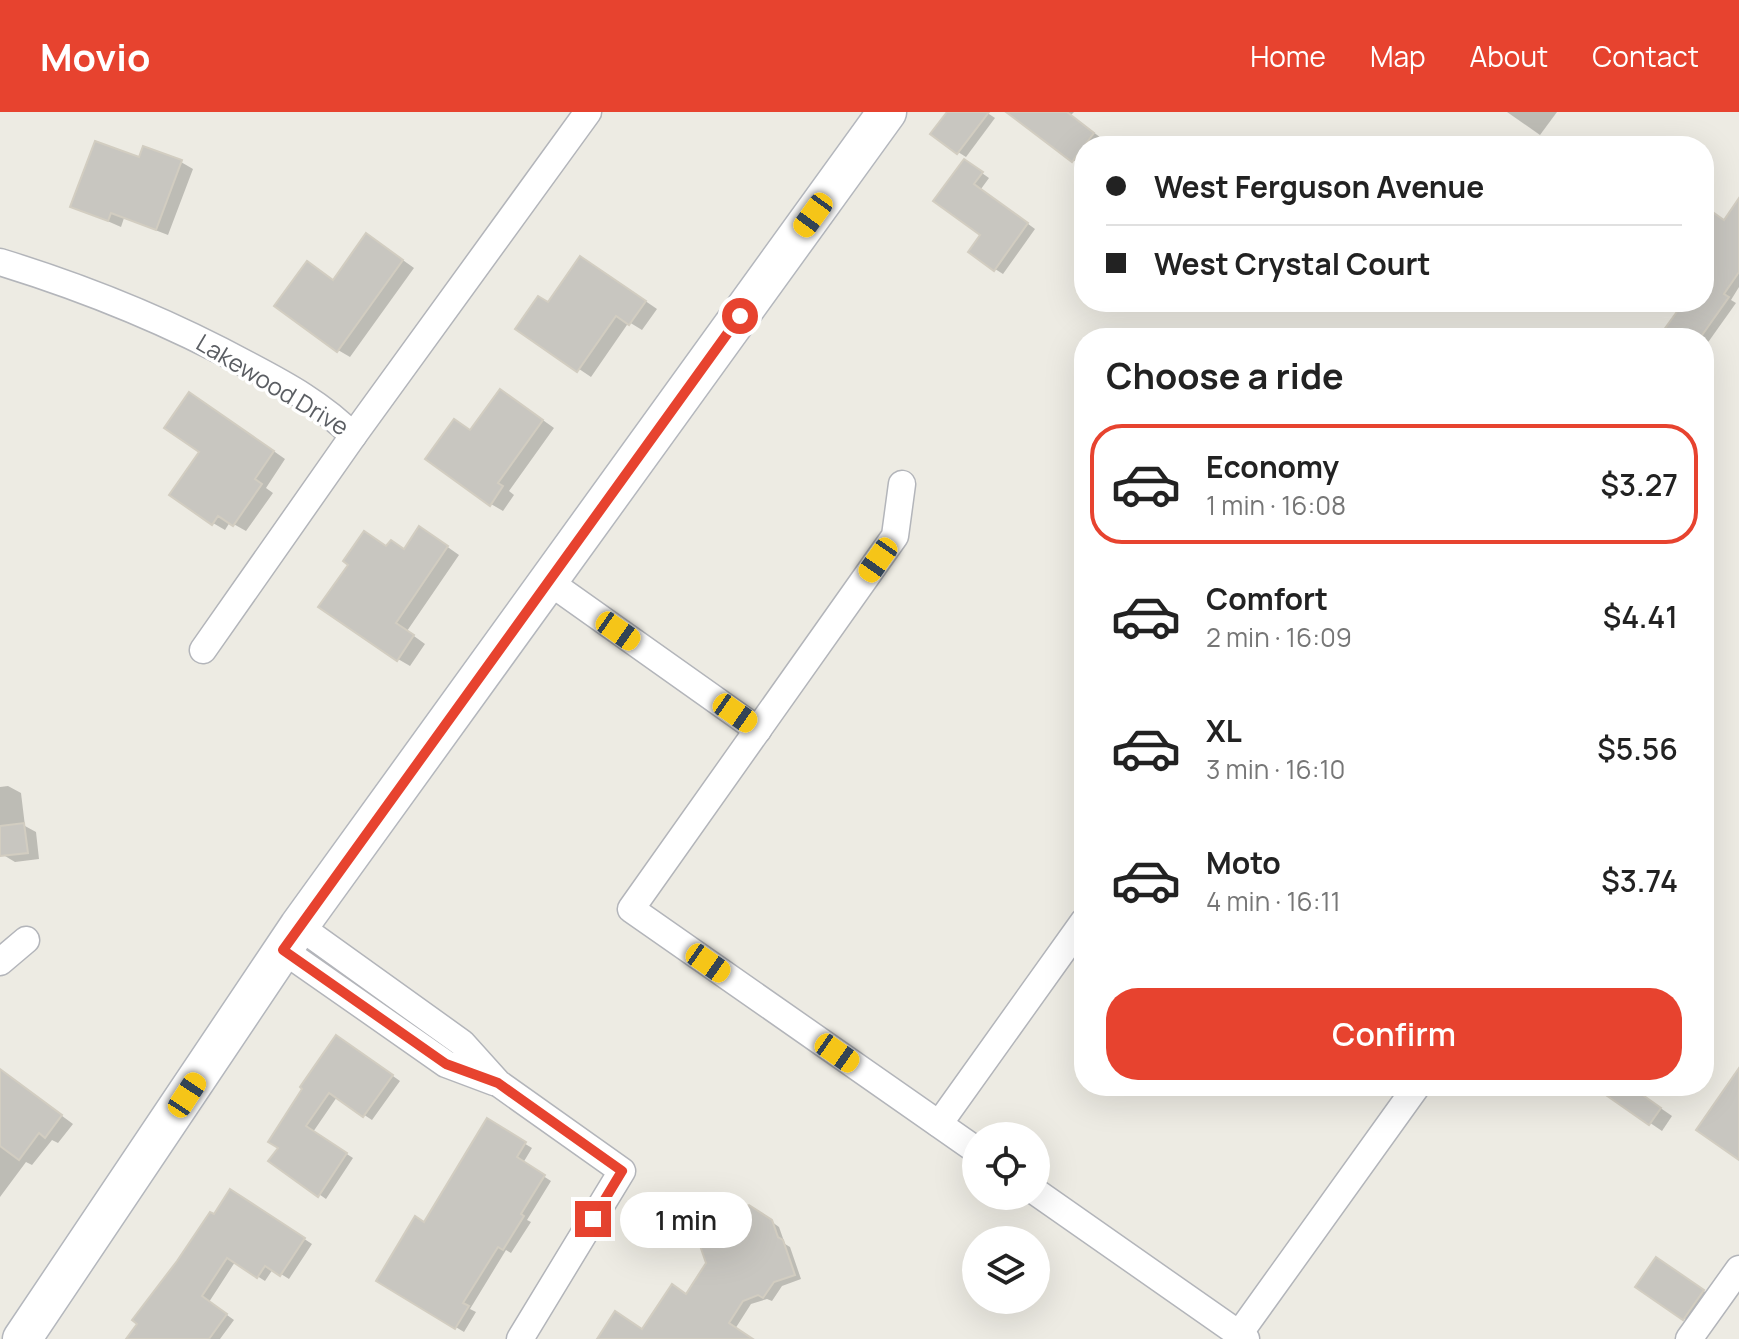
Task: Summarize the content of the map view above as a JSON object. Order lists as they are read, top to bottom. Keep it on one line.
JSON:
{"streets":{"street":["Lakewood Drive"]},"page":{"header":"Movio","nav":["Home","Map","About","Contact"],"banner":["West Ferguson Avenue","West Crystal Court"],"heading":"Choose a ride","list":[{"name":"Economy","note":"1 min · 16:08","value":"$3.27"},{"name":"Comfort","note":"2 min · 16:09","value":"$4.41"},{"name":"XL","note":"3 min · 16:10","value":"$5.56"},{"name":"Moto","note":"4 min · 16:11","value":"$3.74"}],"buttons":"Confirm","bubble":"1 min"}}
